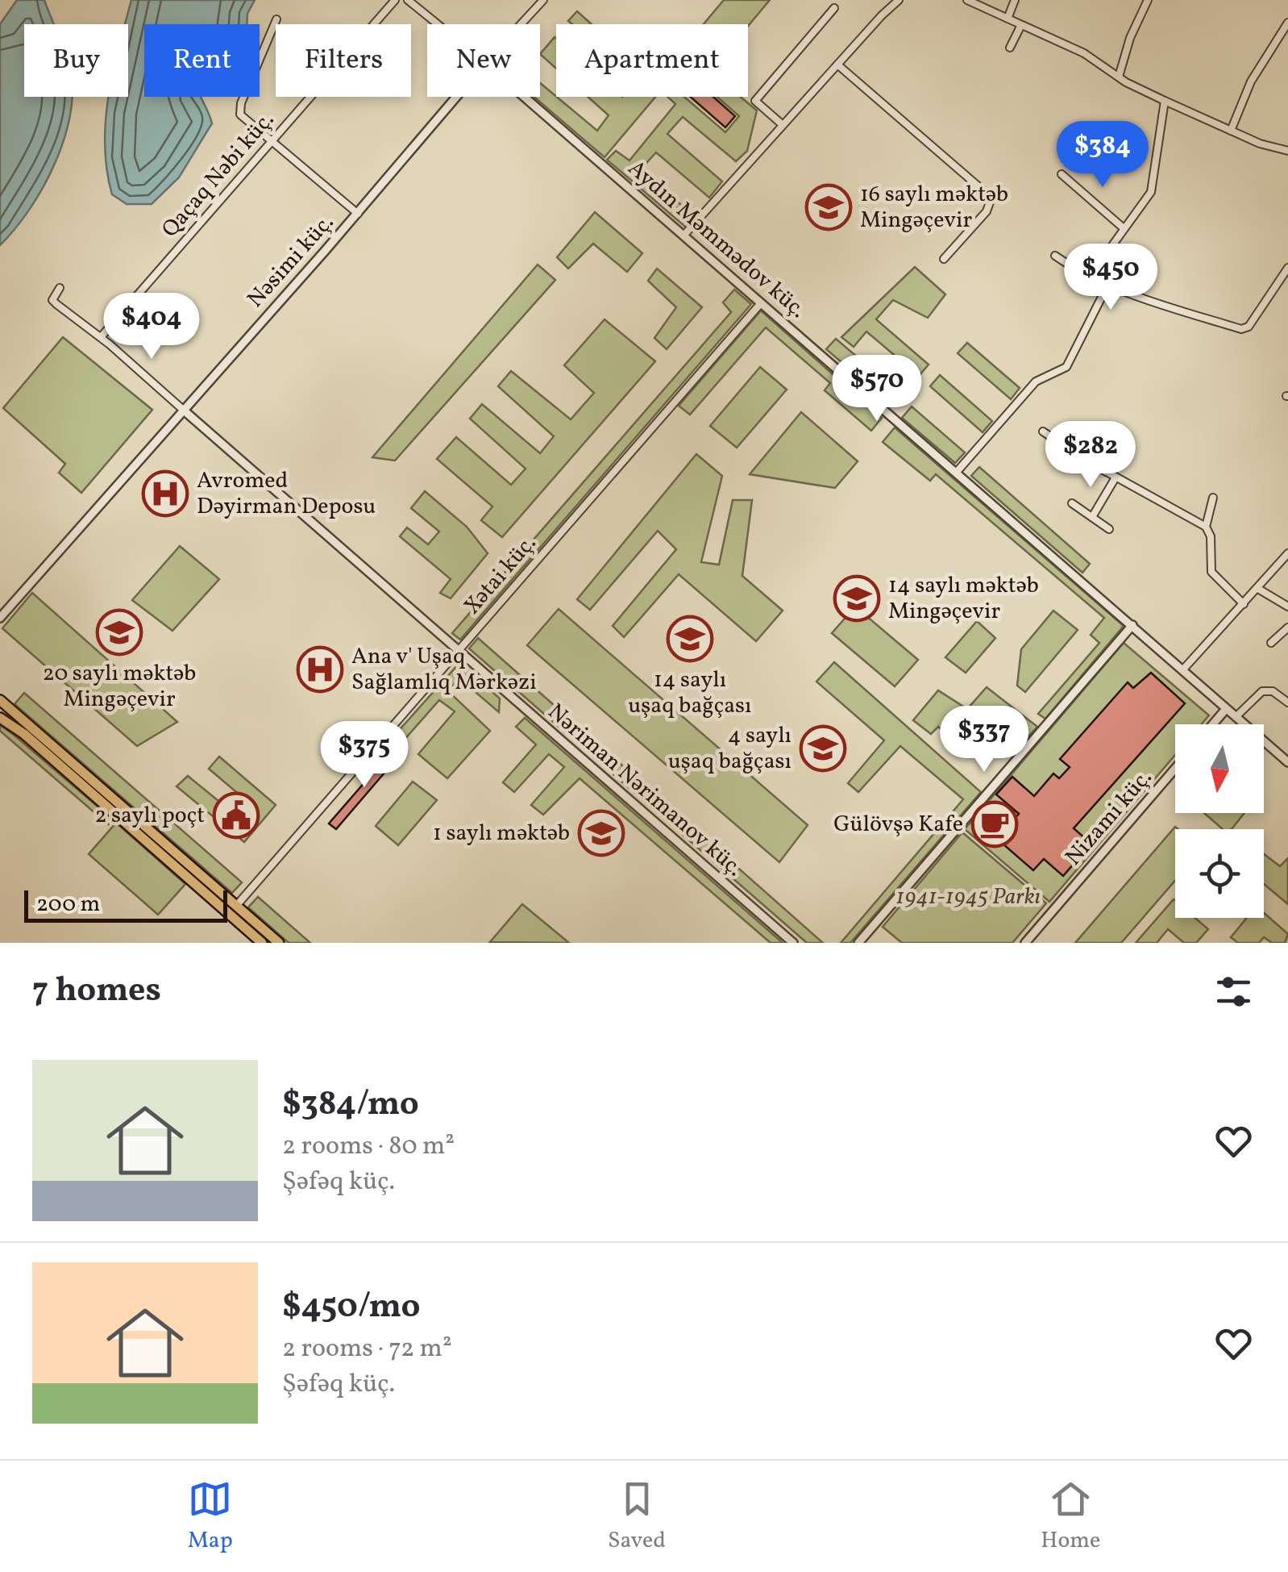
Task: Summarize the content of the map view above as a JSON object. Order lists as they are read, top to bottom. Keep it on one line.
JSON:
{"streets":{"street":["Qaçaq Nəbi küç.","Aydın Məmmədov küç.","Nəsimi küç.","Xətai küç.","Nəriman Nərimanov küç.","Nizami küç."]},"crossings":[["Aydın Məmmədov küç.","Xətai küç."],["Nəsimi küç.","Nəriman Nərimanov küç."],["Xətai küç.","Nəriman Nərimanov küç."]],"parks":["1941-1945 Parkı"],"places":{"school or university":["16 saylı məktəb Mingəçevir","14 saylı məktəb Mingəçevir","20 saylı məktəb Mingəçevir","14 saylı uşaq bağçası","4 saylı uşaq bağçası","1 saylı məktəb"],"hospital":["Avromed Dəyirman Deposu","Ana v' Uşaq Sağlamlıq Mərkəzi"],"public building":["2 saylı poçt"],"cafe":["Gülövşə Kafe"]},"scale_bar":"200 m","north":"bottom","page":{"chip":["Buy","Rent","Filters","New","Apartment"],"price":["$384","$450","$404","$570","$282","$337","$375"],"scale":"200 m","heading":"7 homes","list":[{"name":"$384/mo","note":"2 rooms · 80 m² · Şəfəq küç."},{"name":"$450/mo","note":"2 rooms · 72 m² · Şəfəq küç."}],"tabs":["Map","Saved","Home"]}}
